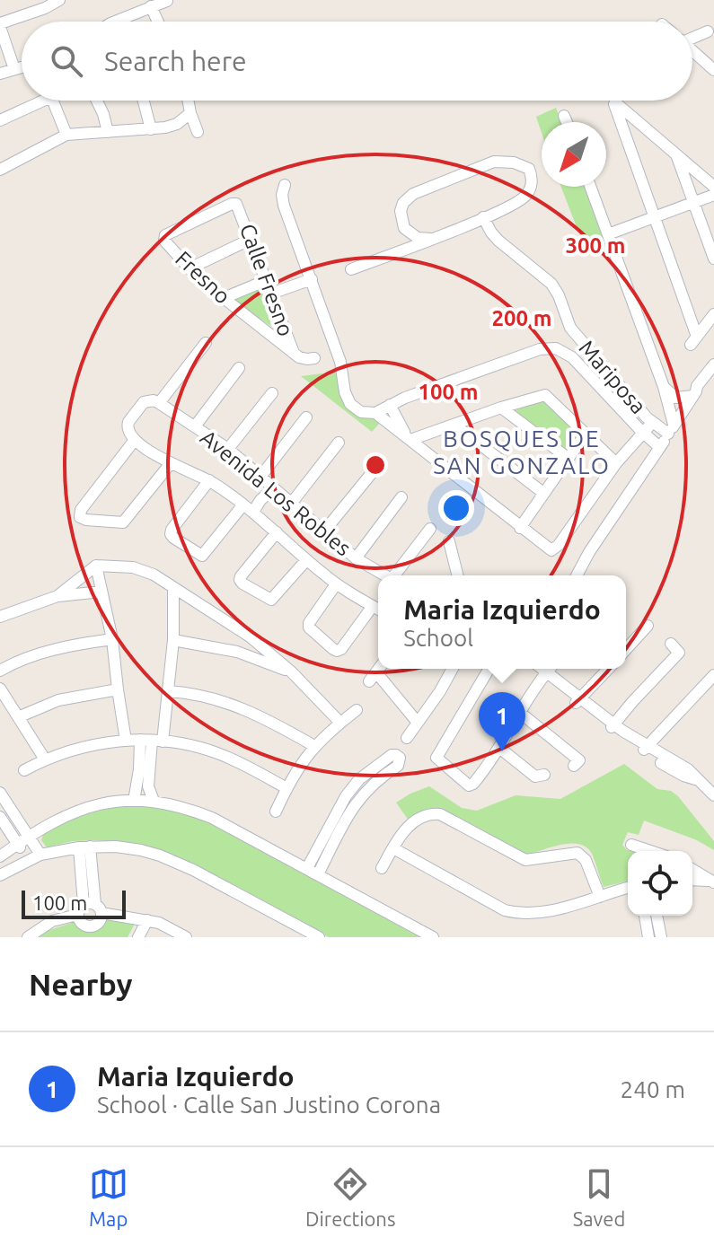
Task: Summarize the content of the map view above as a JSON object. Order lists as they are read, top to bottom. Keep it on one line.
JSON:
{"streets":{"street":["Fresno","Calle Fresno","Mariposa","Avenida Los Robles"]},"crossings":[["Fresno","Calle Fresno"]],"districts":["BOSQUES DE SAN GONZALO"],"scale_bar":"100 m","north":"bottom left","page":{"search":"Search here","popup":["Maria Izquierdo","School"],"pins":"1","scale":"100 m","heading":"Nearby","list":[{"mark":"1","name":"Maria Izquierdo","note":"School · Calle San Justino Corona","value":"240 m"}],"nav":["Map","Directions","Saved"]},"rings":["300 m","200 m","100 m"]}
